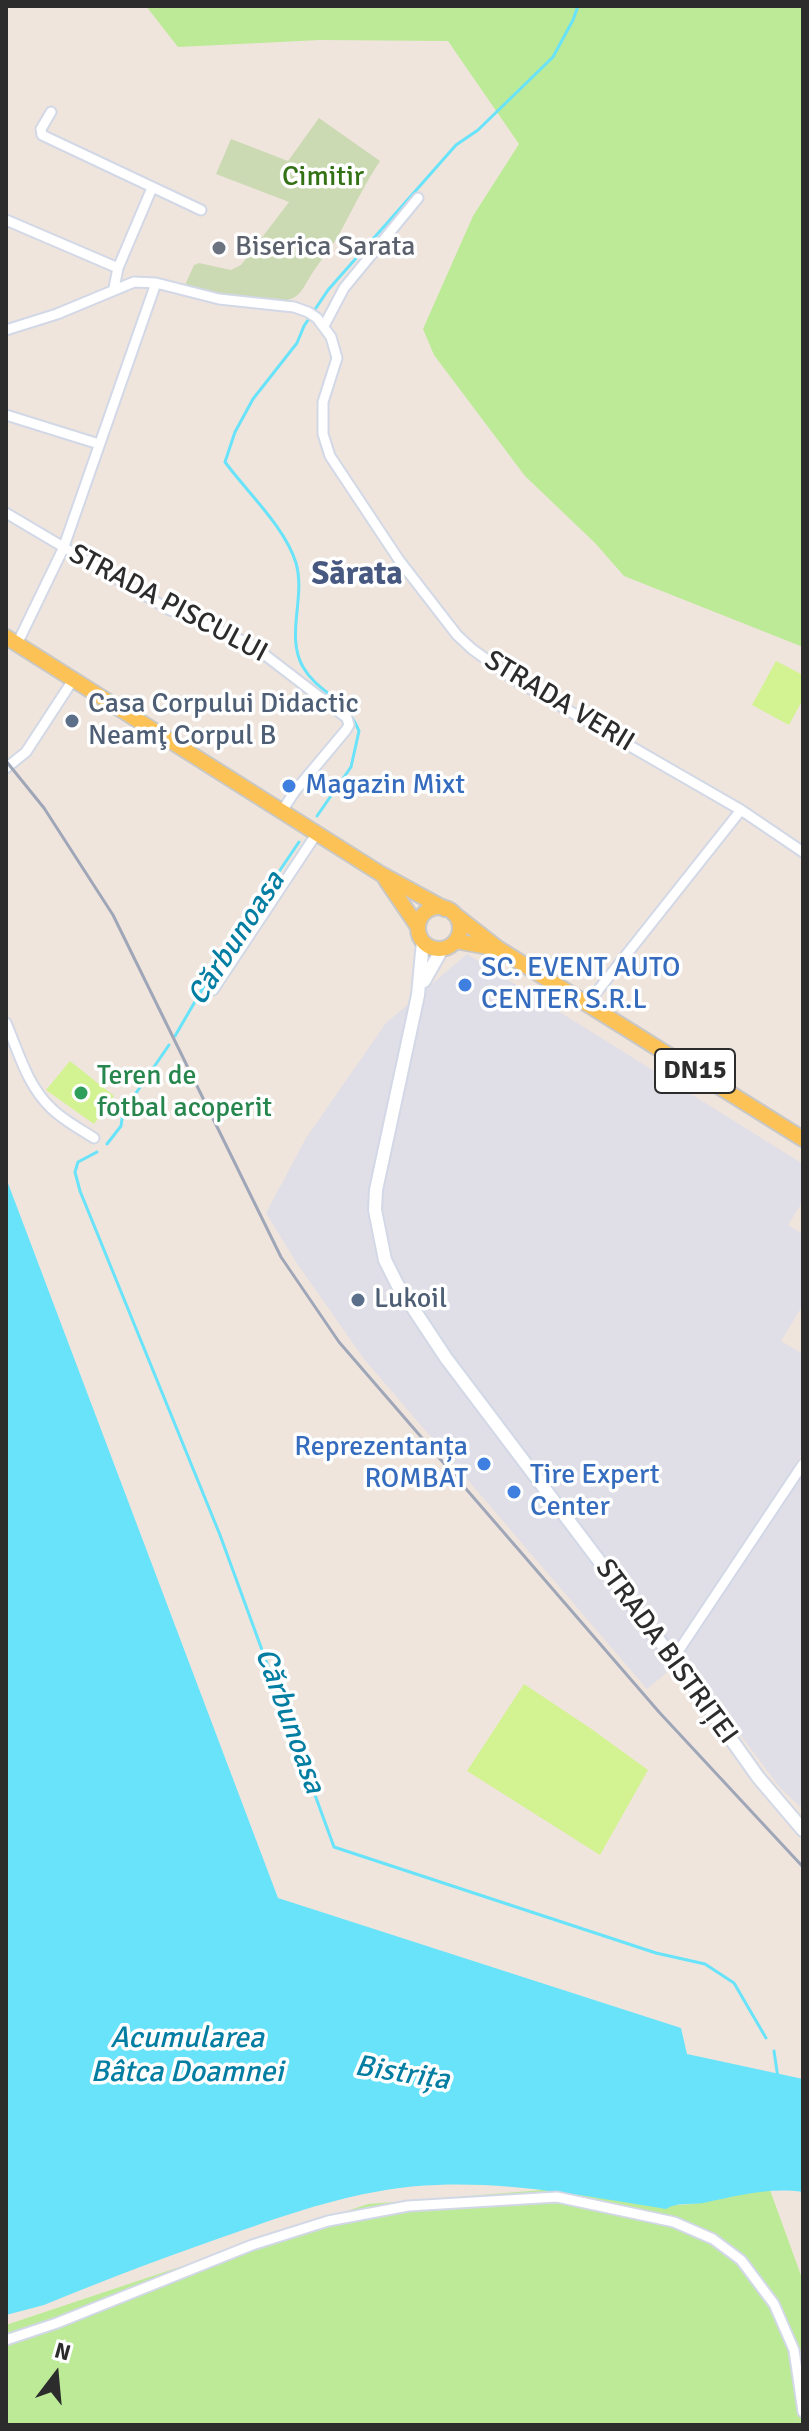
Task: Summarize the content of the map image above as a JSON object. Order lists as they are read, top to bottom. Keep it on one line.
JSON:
{"streets":{"main road":["DN15","STRADA BISTRIȚEI"],"street":["STRADA PISCULUI","STRADA VERII"]},"crossings":[["STRADA PISCULUI","DN15"],["DN15","STRADA BISTRIȚEI"]],"districts":["Sărata"],"water":["Cărbunoasa","Acumularea Bâtca Doamnei","Bistrița"],"parks":["Cimitir"],"places":["Biserica Sarata","Casa Corpului Didactic Neamţ Corpul B","Magazin Mixt","SC. EVENT AUTO CENTER S.R.L","Teren de fotbal acoperit","Lukoil","Reprezentanța ROMBAT","Tire Expert Center"],"north":"top"}
